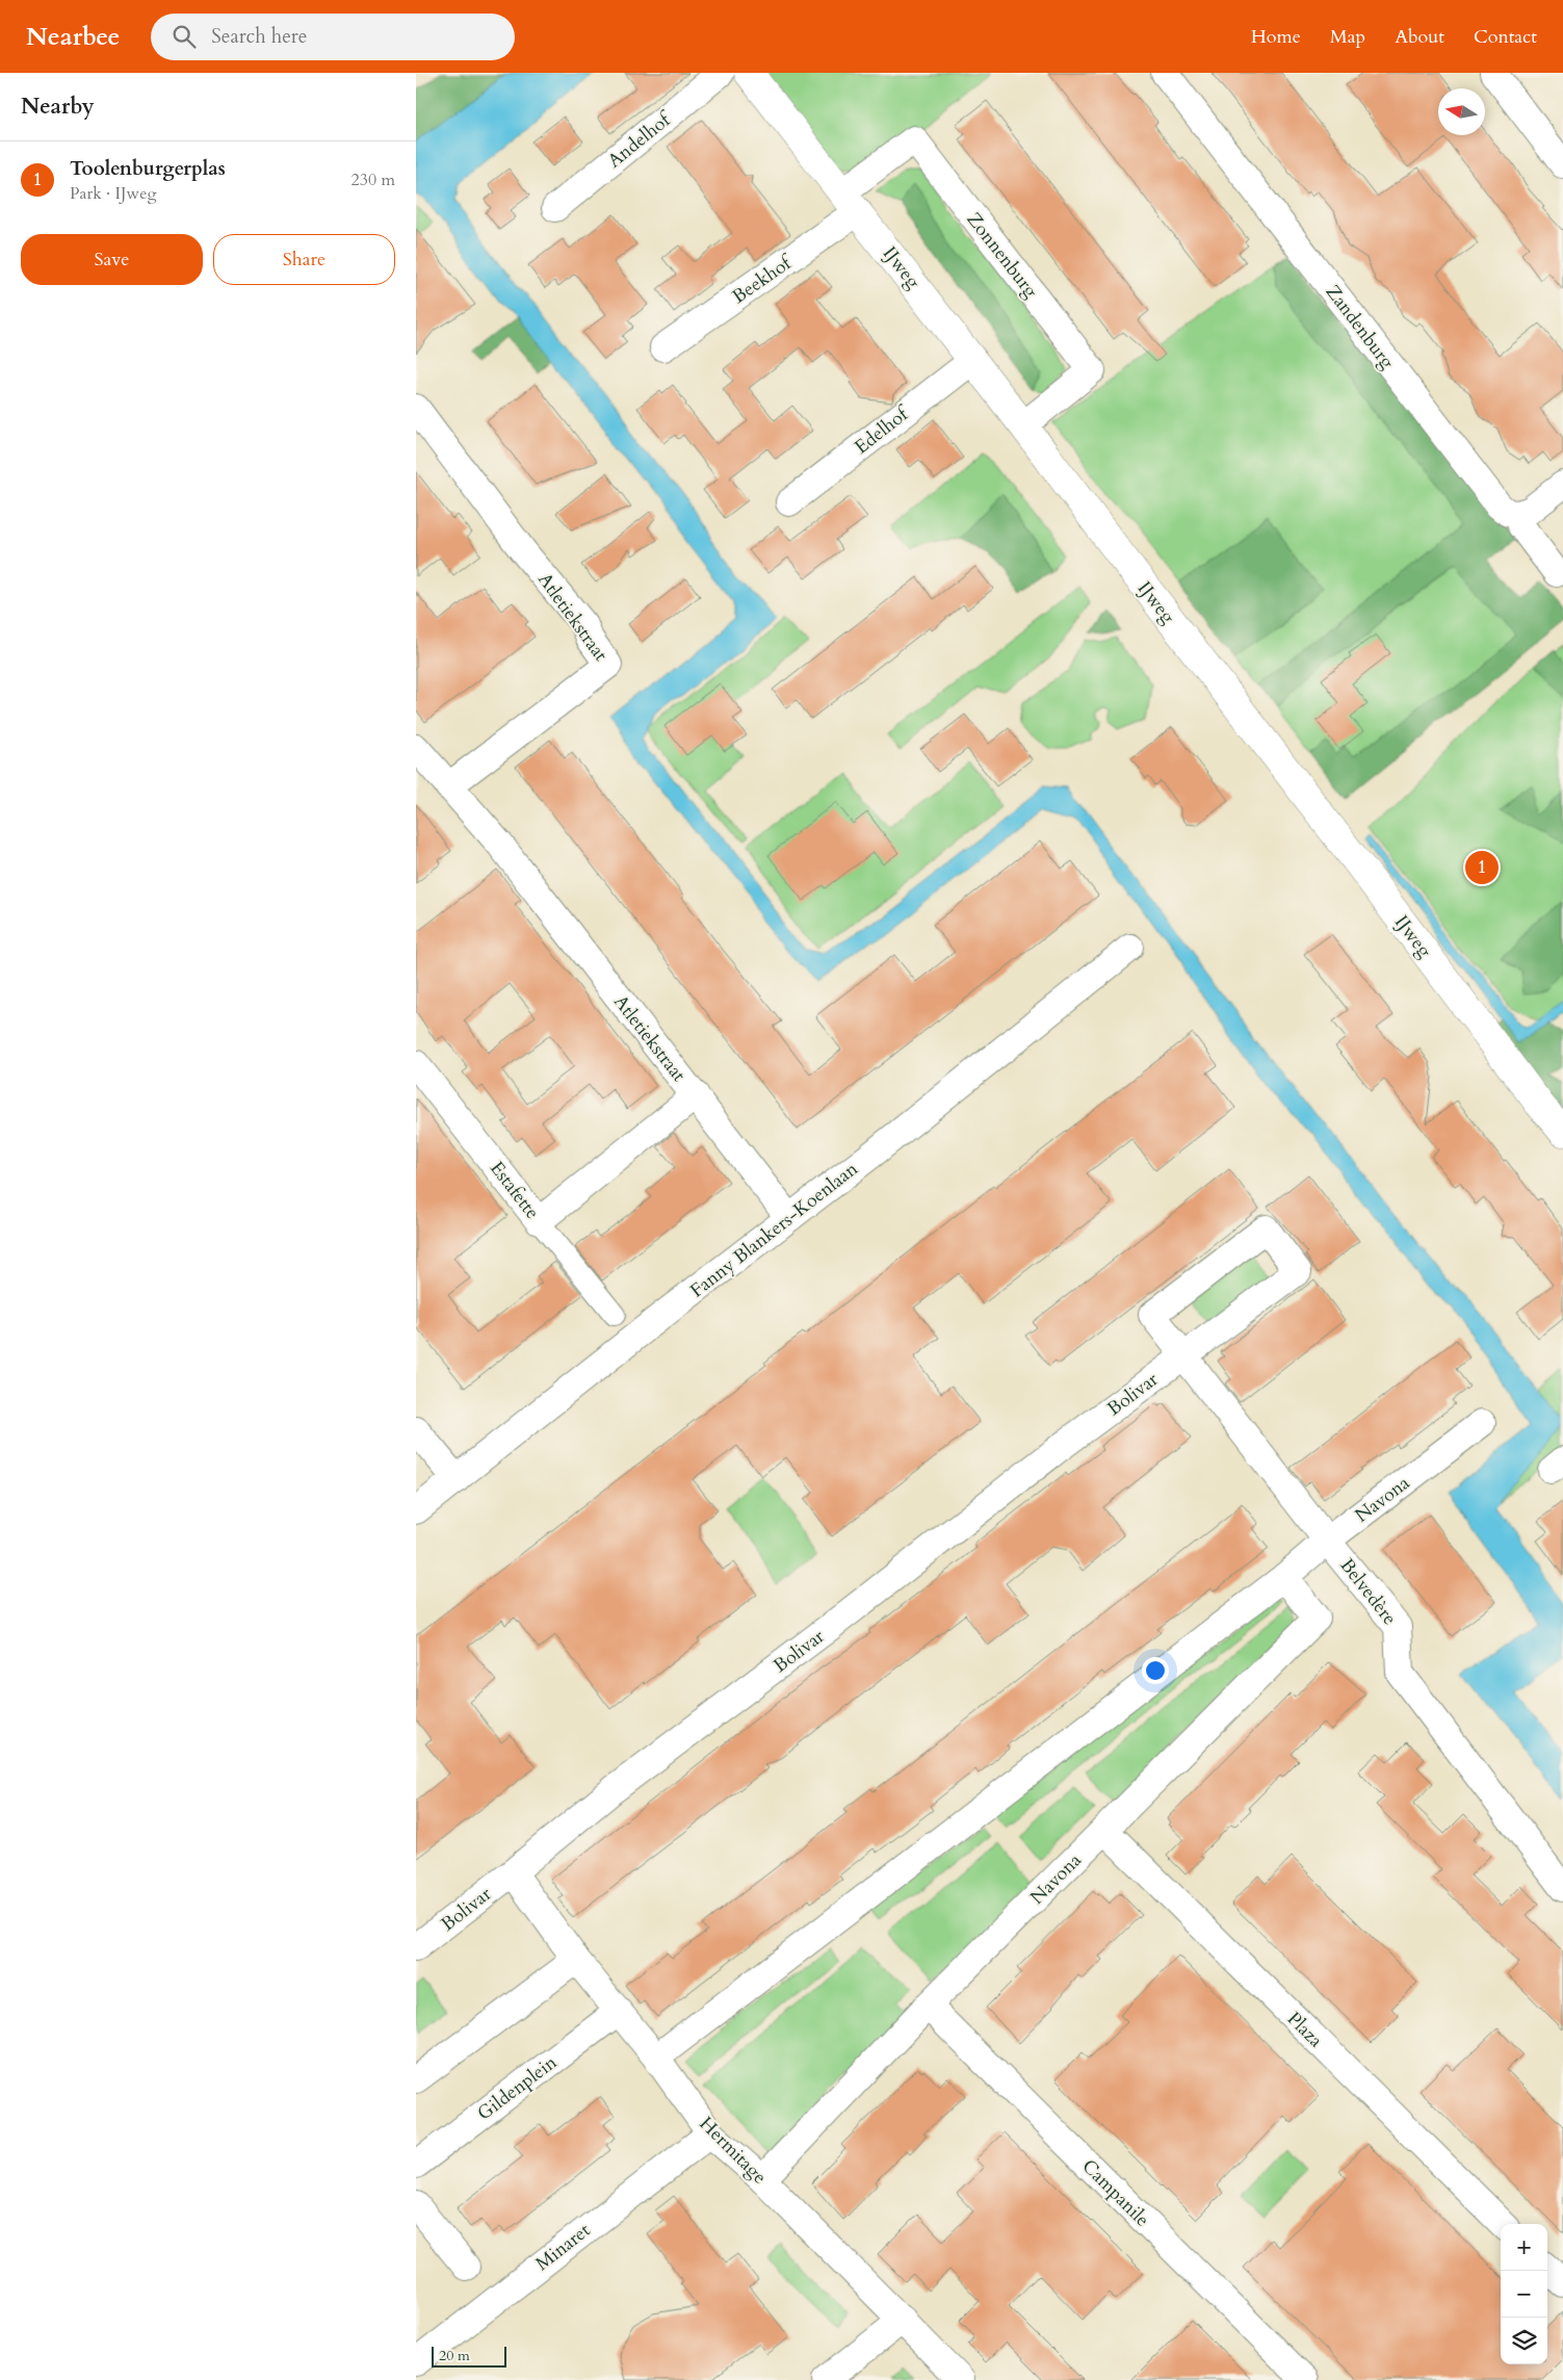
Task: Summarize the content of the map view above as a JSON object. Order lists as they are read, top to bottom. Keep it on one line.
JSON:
{"streets":{"street":["Andelhof","Zonnenburg","IJweg","Beekhof","Zandenburg","Edelhof","Atletiekstraat","Estafette","Fanny Blankers-Koenlaan","Bolivar","Navona","Belvedère","Plaza","Gildenplein","Hermitage","Campanile","Minaret"]},"crossings":[["Zonnenburg","IJweg"],["Zonnenburg","Beekhof"],["IJweg","Beekhof"],["IJweg","Edelhof"],["Atletiekstraat","Estafette"],["Atletiekstraat","Fanny Blankers-Koenlaan"],["Bolivar","Belvedère"],["Bolivar","Hermitage"],["Navona","Belvedère"],["Navona","Plaza"],["Navona","Hermitage"],["Navona","Campanile"],["Gildenplein","Hermitage"],["Hermitage","Minaret"]],"scale_bar":"20 m","north":"left","page":{"header":"Nearbee","search":"Search here","nav":["Home","Map","About","Contact"],"heading":"Nearby","list":[{"mark":"1","name":"Toolenburgerplas","note":"Park · IJweg","value":"230 m"}],"buttons":["Save","Share"],"pins":"1","map_buttons":["+","−"],"scale":"20 m"}}
